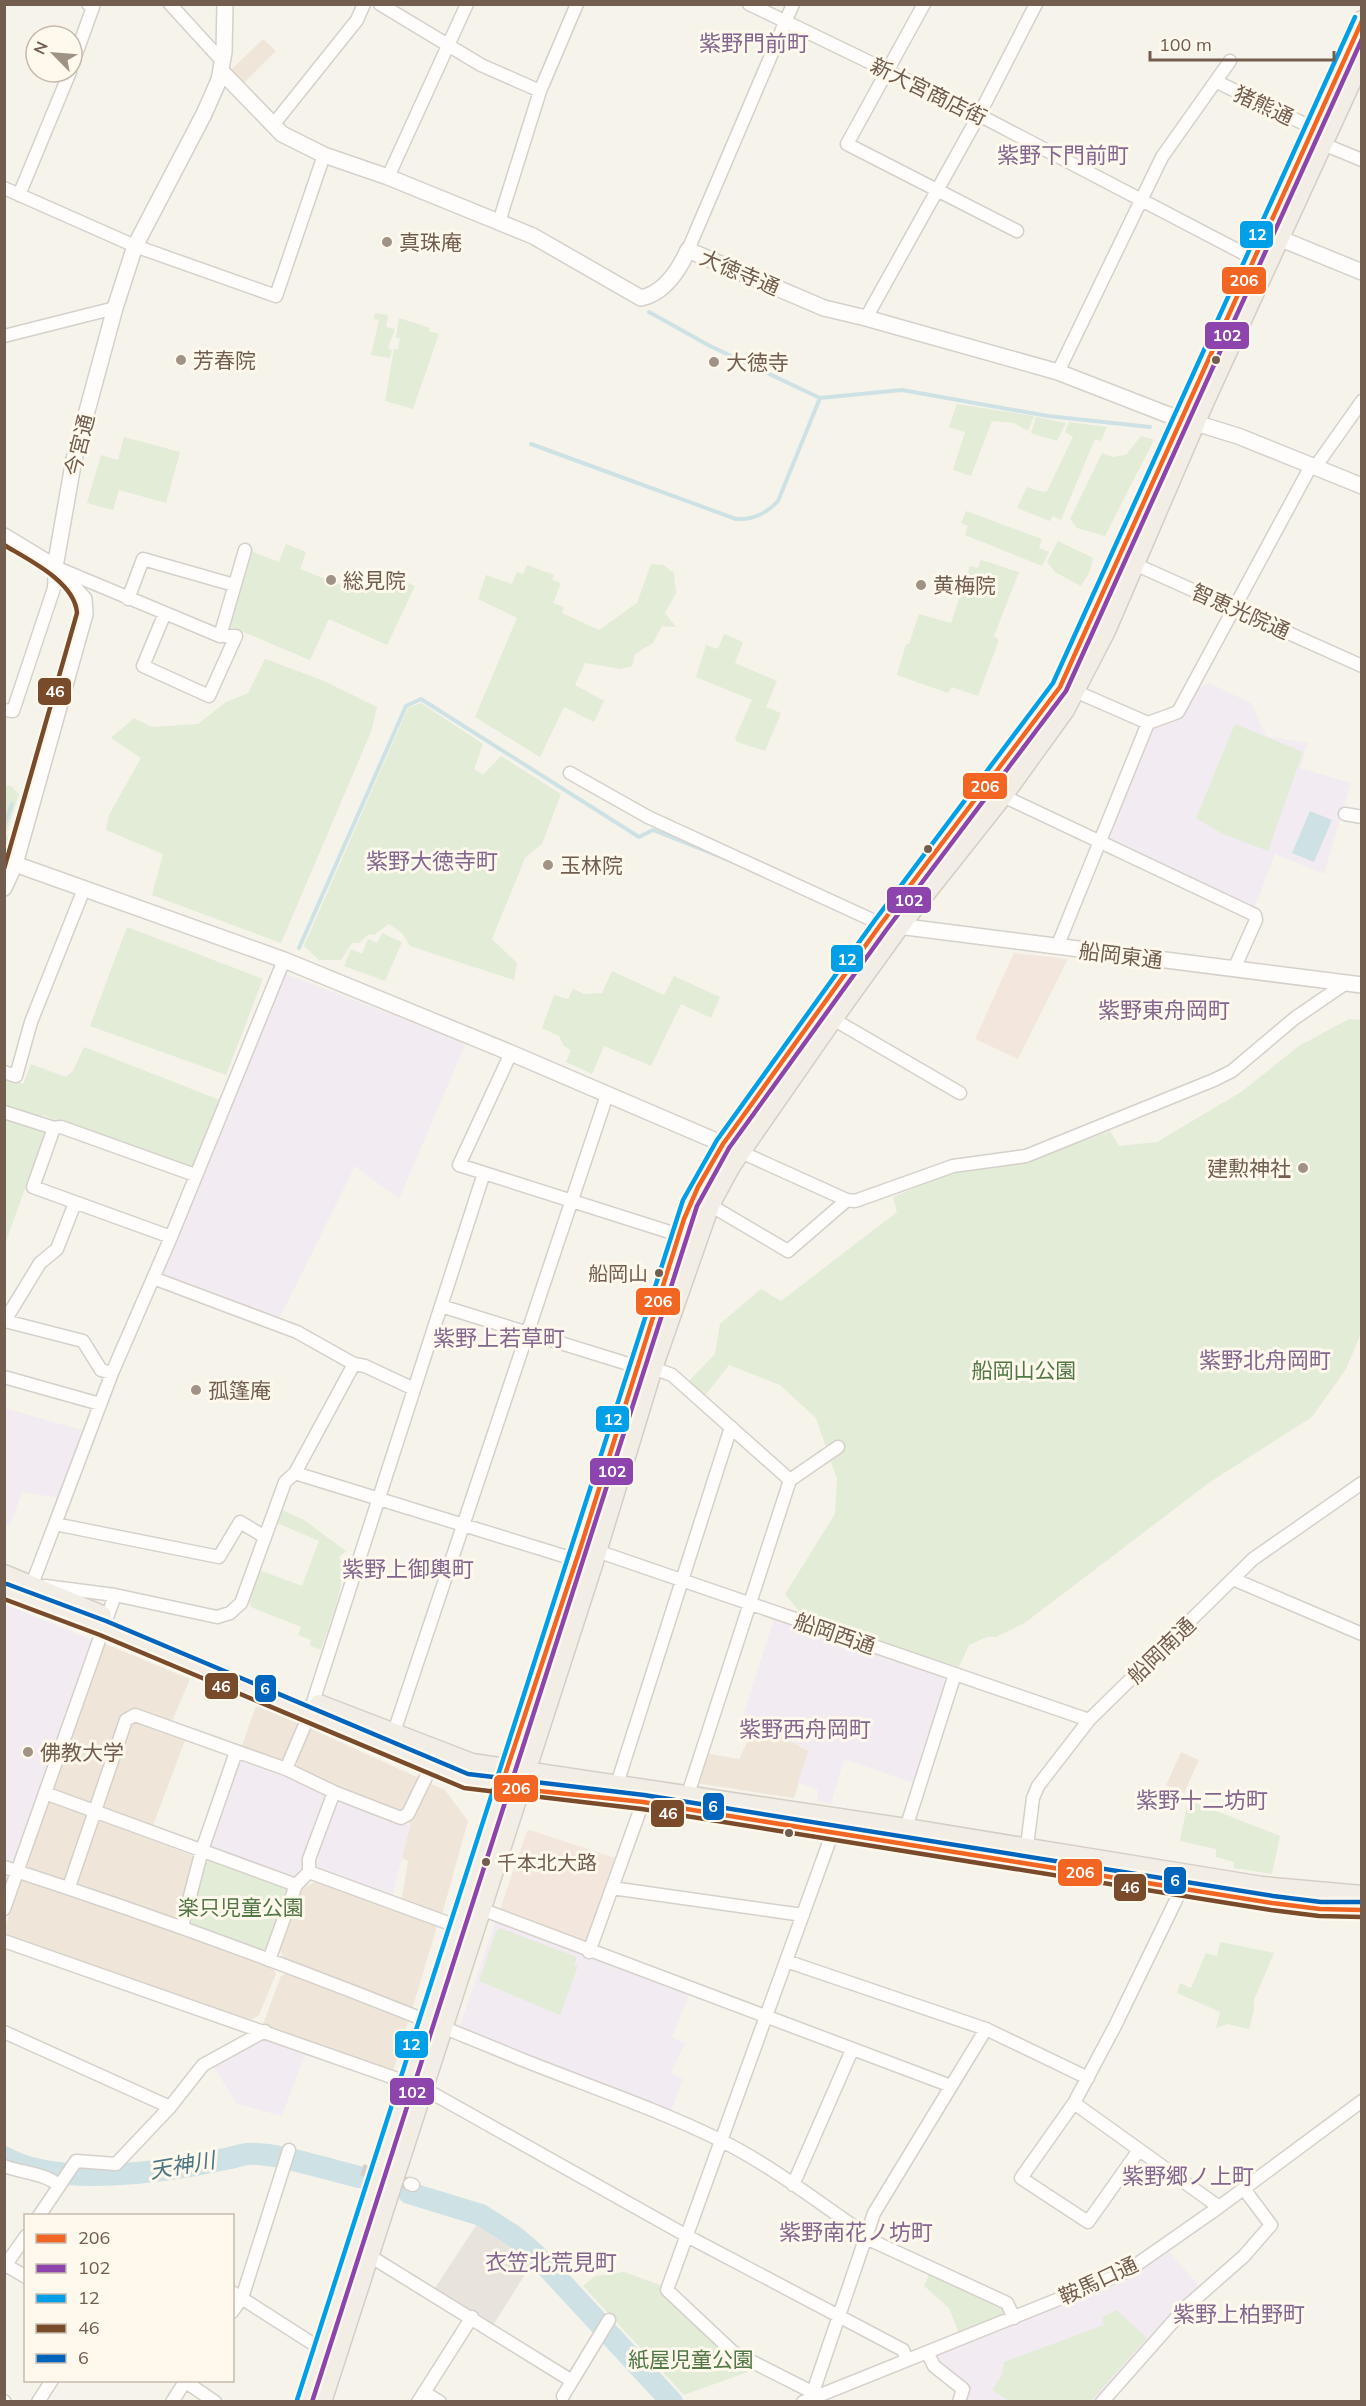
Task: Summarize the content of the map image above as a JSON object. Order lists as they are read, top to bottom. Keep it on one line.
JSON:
{"streets":{"street":["新大宮商店街","猪熊通","大徳寺通","今宮通","智恵光院通","船岡東通","船岡西通","船岡南通","鞍馬口通"]},"crossings":[["大徳寺通","今宮通"],["船岡西通","船岡南通"]],"districts":["紫野門前町","紫野下門前町","紫野大徳寺町","紫野東舟岡町","紫野上若草町","紫野北舟岡町","紫野上御輿町","紫野西舟岡町","紫野十二坊町","紫野郷ノ上町","紫野南花ノ坊町","衣笠北荒見町","紫野上柏野町"],"water":["天神川"],"parks":["船岡山公園","楽只児童公園","紙屋児童公園"],"places":["真珠庵","芳春院","大徳寺","総見院","黄梅院","玉林院","建勲神社","船岡山","孤篷庵","佛教大学","千本北大路"],"lines":["transit line 12","transit line 206","transit line 102","transit line 46","transit line 6"],"legend":["206","102","12","46","6"],"scale_bar":"100 m","north":"top left"}
